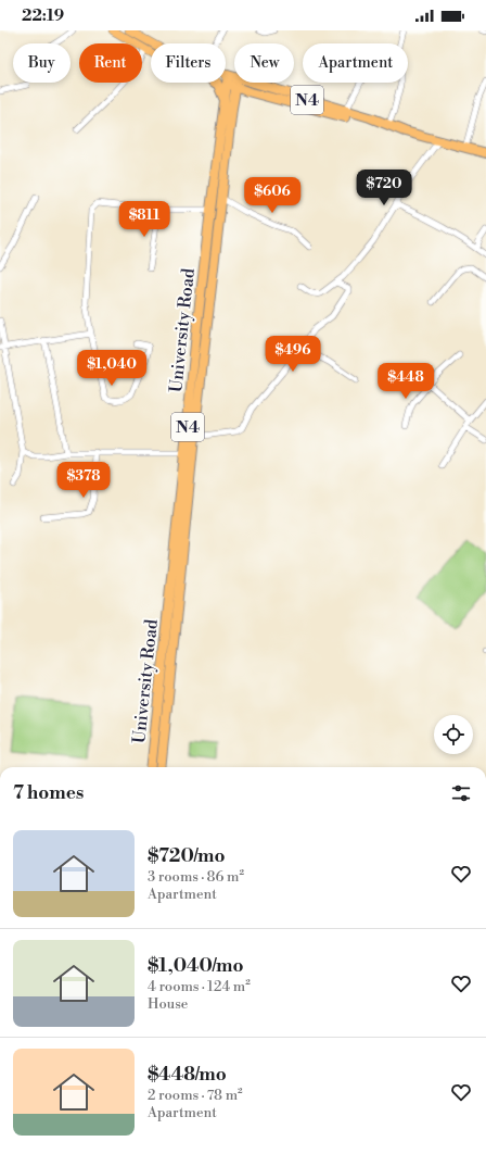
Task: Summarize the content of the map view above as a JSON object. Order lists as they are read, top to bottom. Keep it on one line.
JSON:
{"streets":{"highway":["N4","University Road"]},"crossings":[["N4","University Road"]],"page":{"status":"22:19","chip":["Buy","Rent","Filters","New","Apartment"],"price":["$720","$606","$811","$496","$1,040","$448","$378"],"heading":"7 homes","list":[{"name":"$720/mo","note":"3 rooms · 86 m² · Apartment"},{"name":"$1,040/mo","note":"4 rooms · 124 m² · House"},{"name":"$448/mo","note":"2 rooms · 78 m² · Apartment"}]}}
